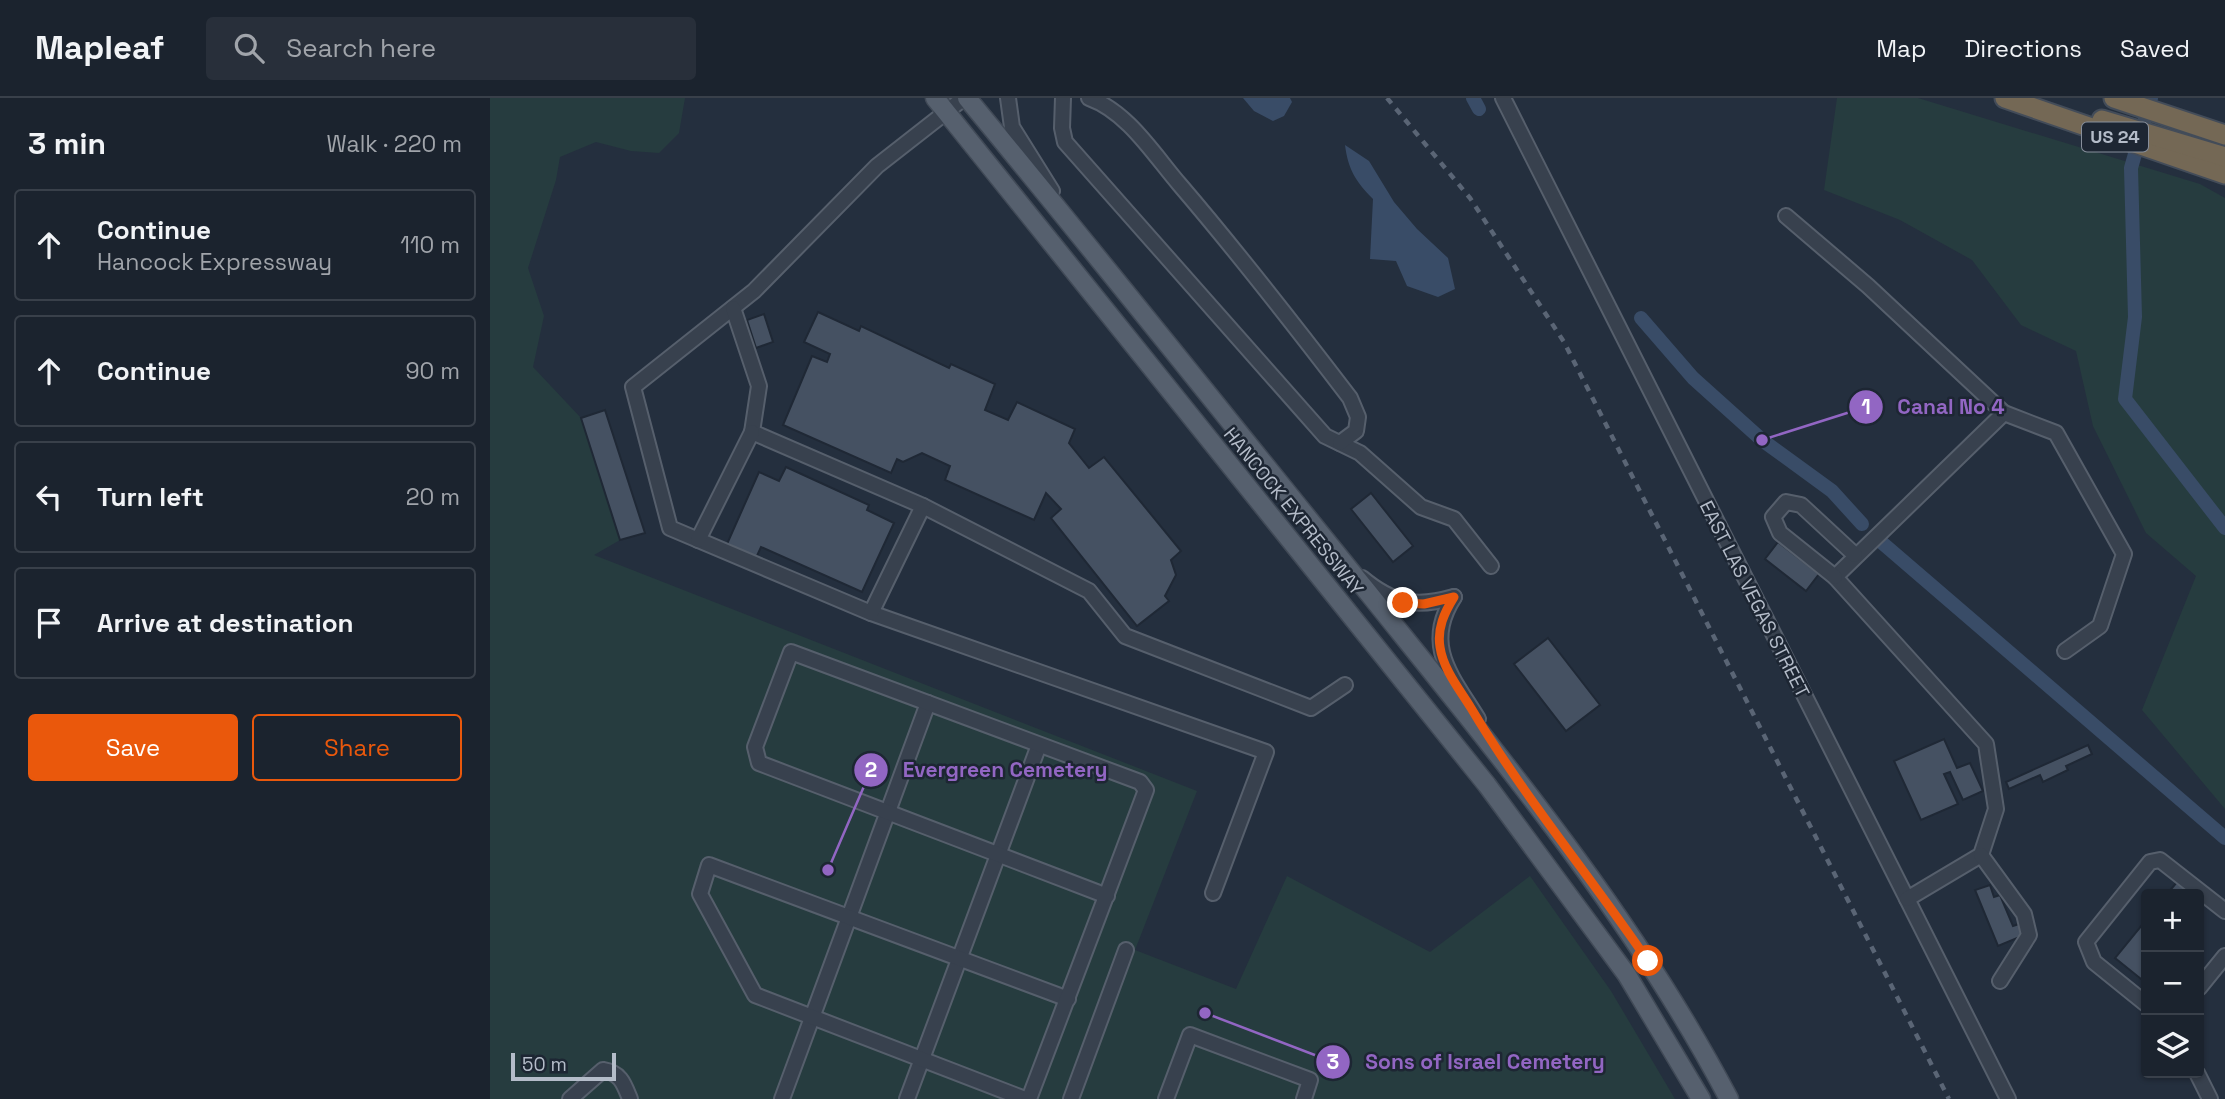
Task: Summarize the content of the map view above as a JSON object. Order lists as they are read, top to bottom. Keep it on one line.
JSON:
{"streets":{"highway":["US 24"],"main road":["HANCOCK EXPRESSWAY"],"street":["EAST LAS VEGAS STREET"]},"places":["Canal No 4","Evergreen Cemetery","Sons of Israel Cemetery"],"scale_bar":"50 m","page":{"header":"Mapleaf","search":"Search here","nav":["Map","Directions","Saved"],"heading":["3 min","Walk · 220 m"],"list":[["Continue","Hancock Expressway","110 m"],["Continue","90 m"],["Turn left","20 m"],"Arrive at destination"],"buttons":["Save","Share"],"map_buttons":["+","−"],"scale":"50 m"}}
